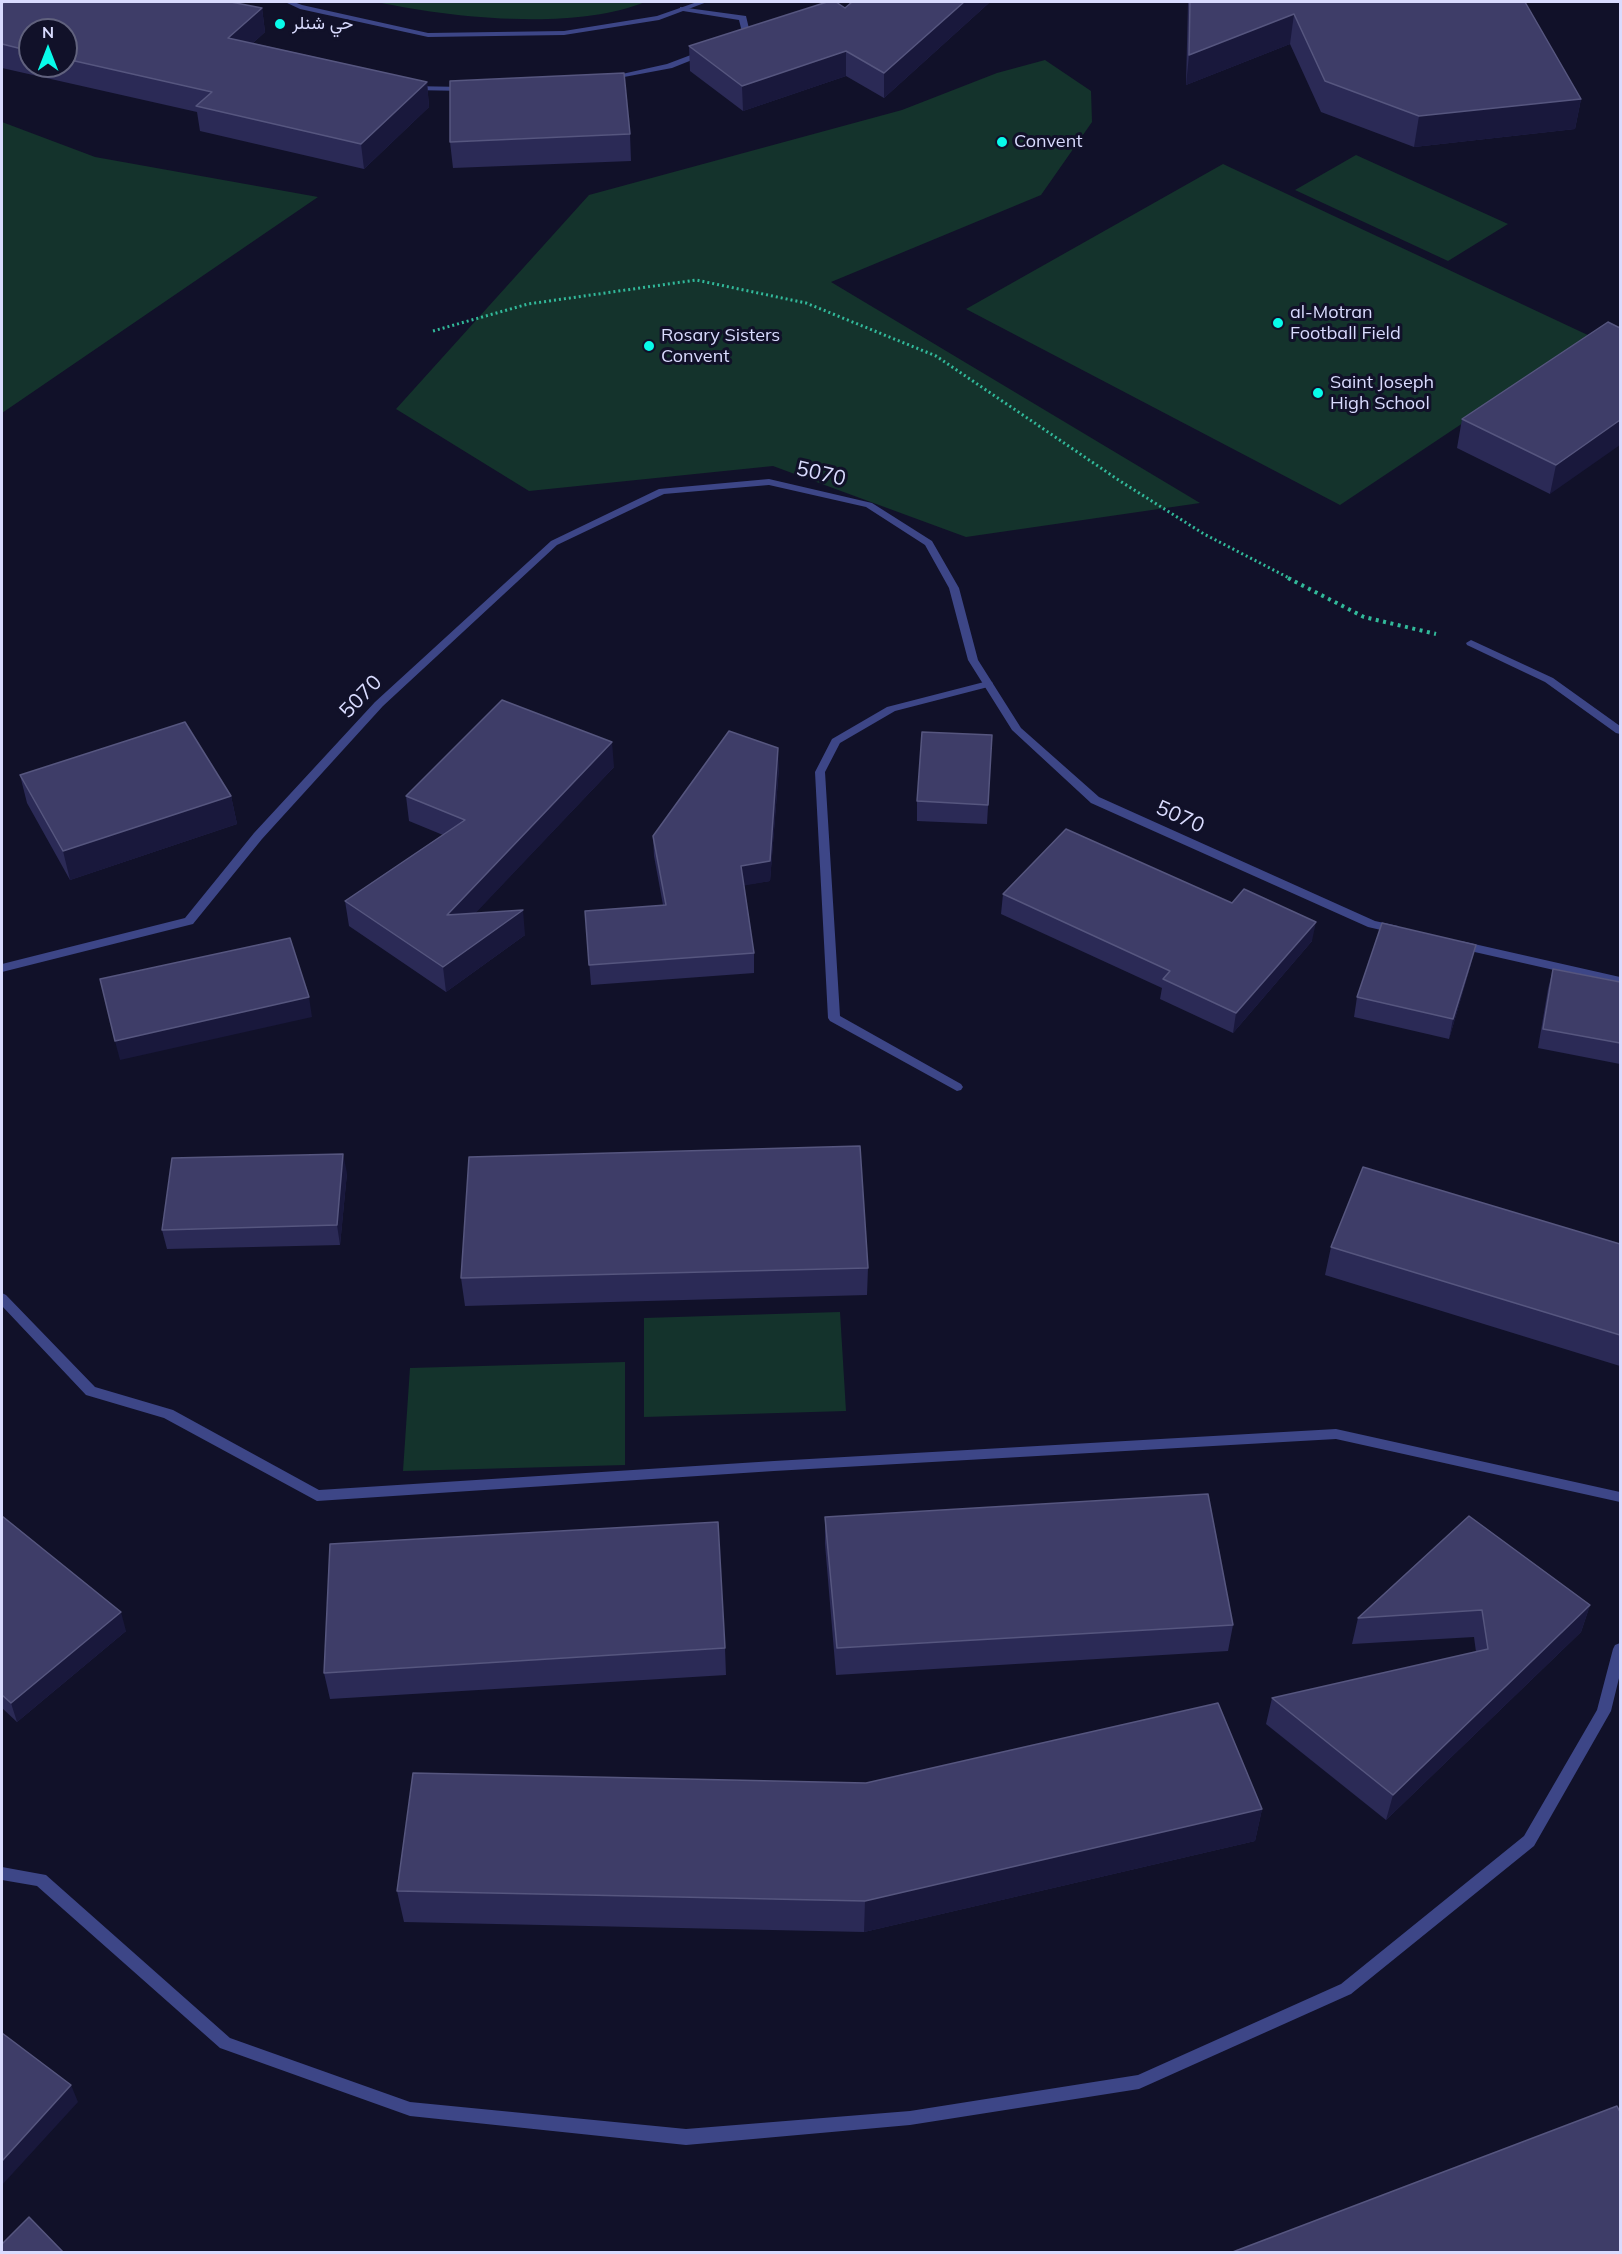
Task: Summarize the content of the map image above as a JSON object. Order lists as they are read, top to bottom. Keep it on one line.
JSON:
{"streets":{"street":["5070"]},"places":["حي شنلر","Convent","al-Motran Football Field","Rosary Sisters Convent","Saint Joseph High School"],"north":"top"}
